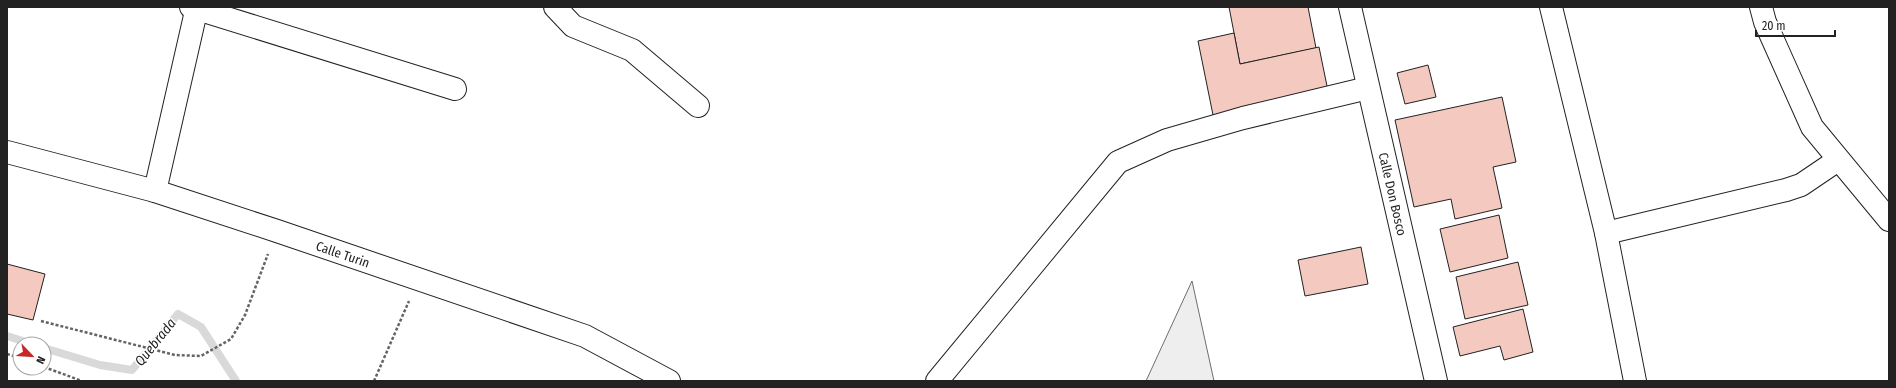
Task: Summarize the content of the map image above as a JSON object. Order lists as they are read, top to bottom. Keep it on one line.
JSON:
{"streets":{"street":["Calle Don Bosco","Calle Turin"]},"water":["Quebrada"],"scale_bar":"20 m","north":"bottom right"}
